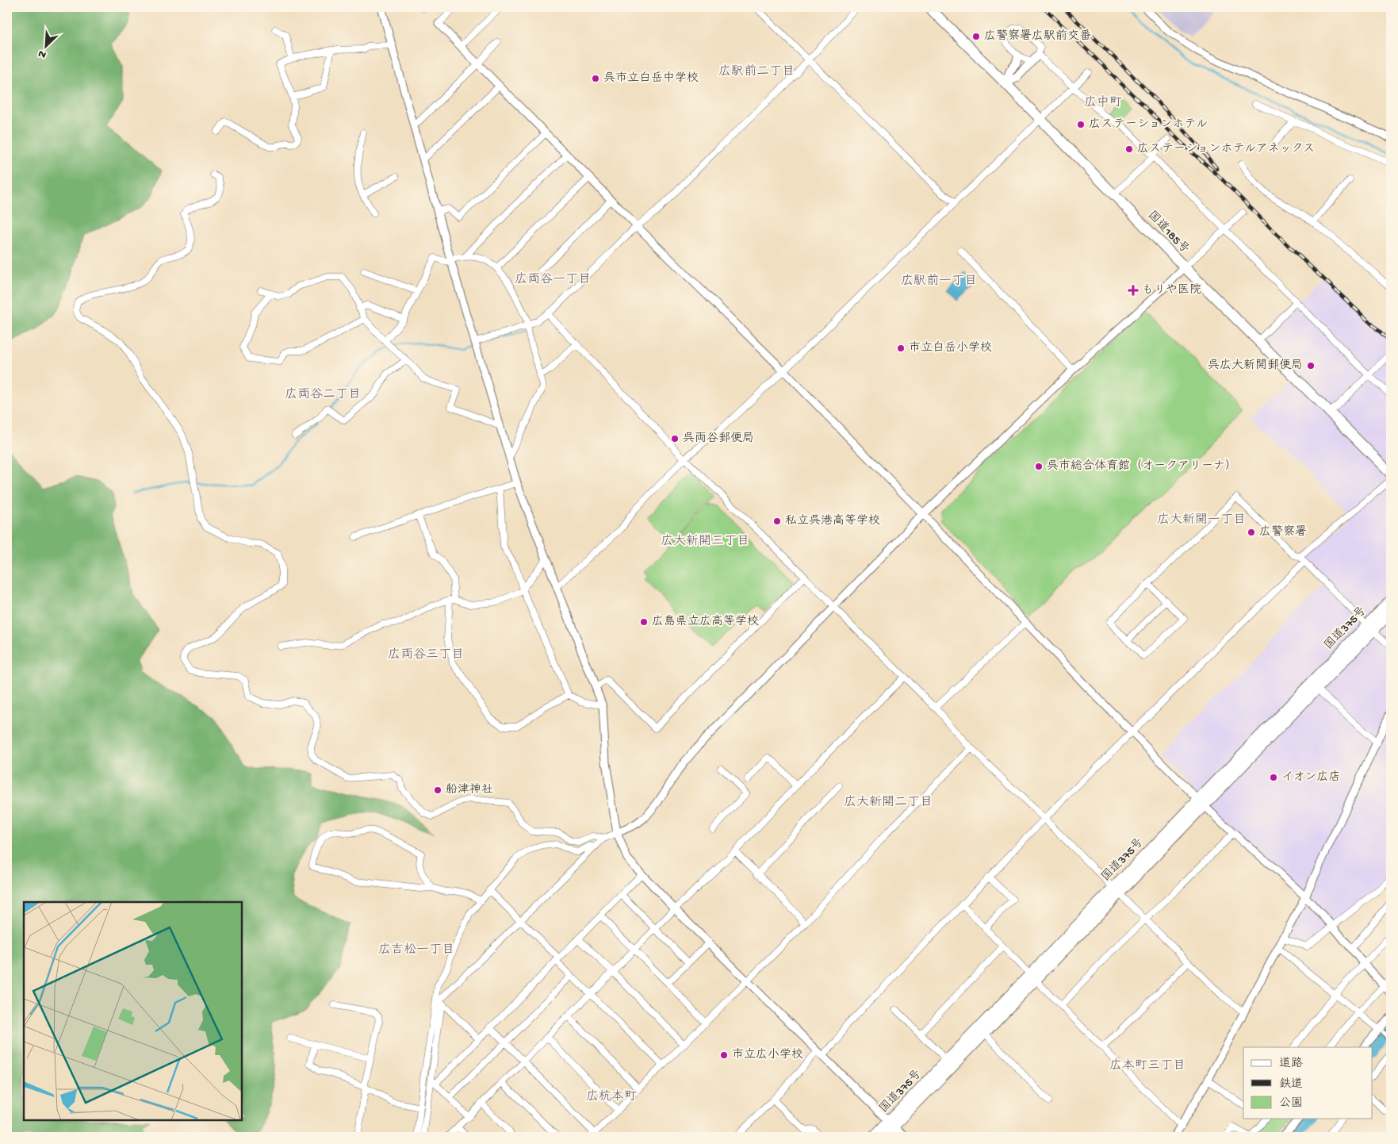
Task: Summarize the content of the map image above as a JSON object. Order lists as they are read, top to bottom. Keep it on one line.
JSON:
{"streets":{"highway":["国道185号","国道375号"]},"districts":["広駅前二丁目","広中町","広両谷一丁目","広駅前一丁目","広両谷二丁目","広大新開一丁目","広大新開三丁目","広両谷三丁目","広大新開二丁目","広吉松一丁目","広本町三丁目","広杭本町"],"places":{"other":["広警察署広駅前交番","呉市立白岳中学校","広ステーションホテル","広ステーションホテルアネックス","市立白岳小学校","呉広大新開郵便局","呉両谷郵便局","呉市総合体育館（オークアリーナ）","私立呉港高等学校","広警察署","広島県立広高等学校","イオン広店","船津神社","市立広小学校"],"health":["もりや医院"]},"legend":["道路","鉄道","公園"],"north":"bottom left"}
